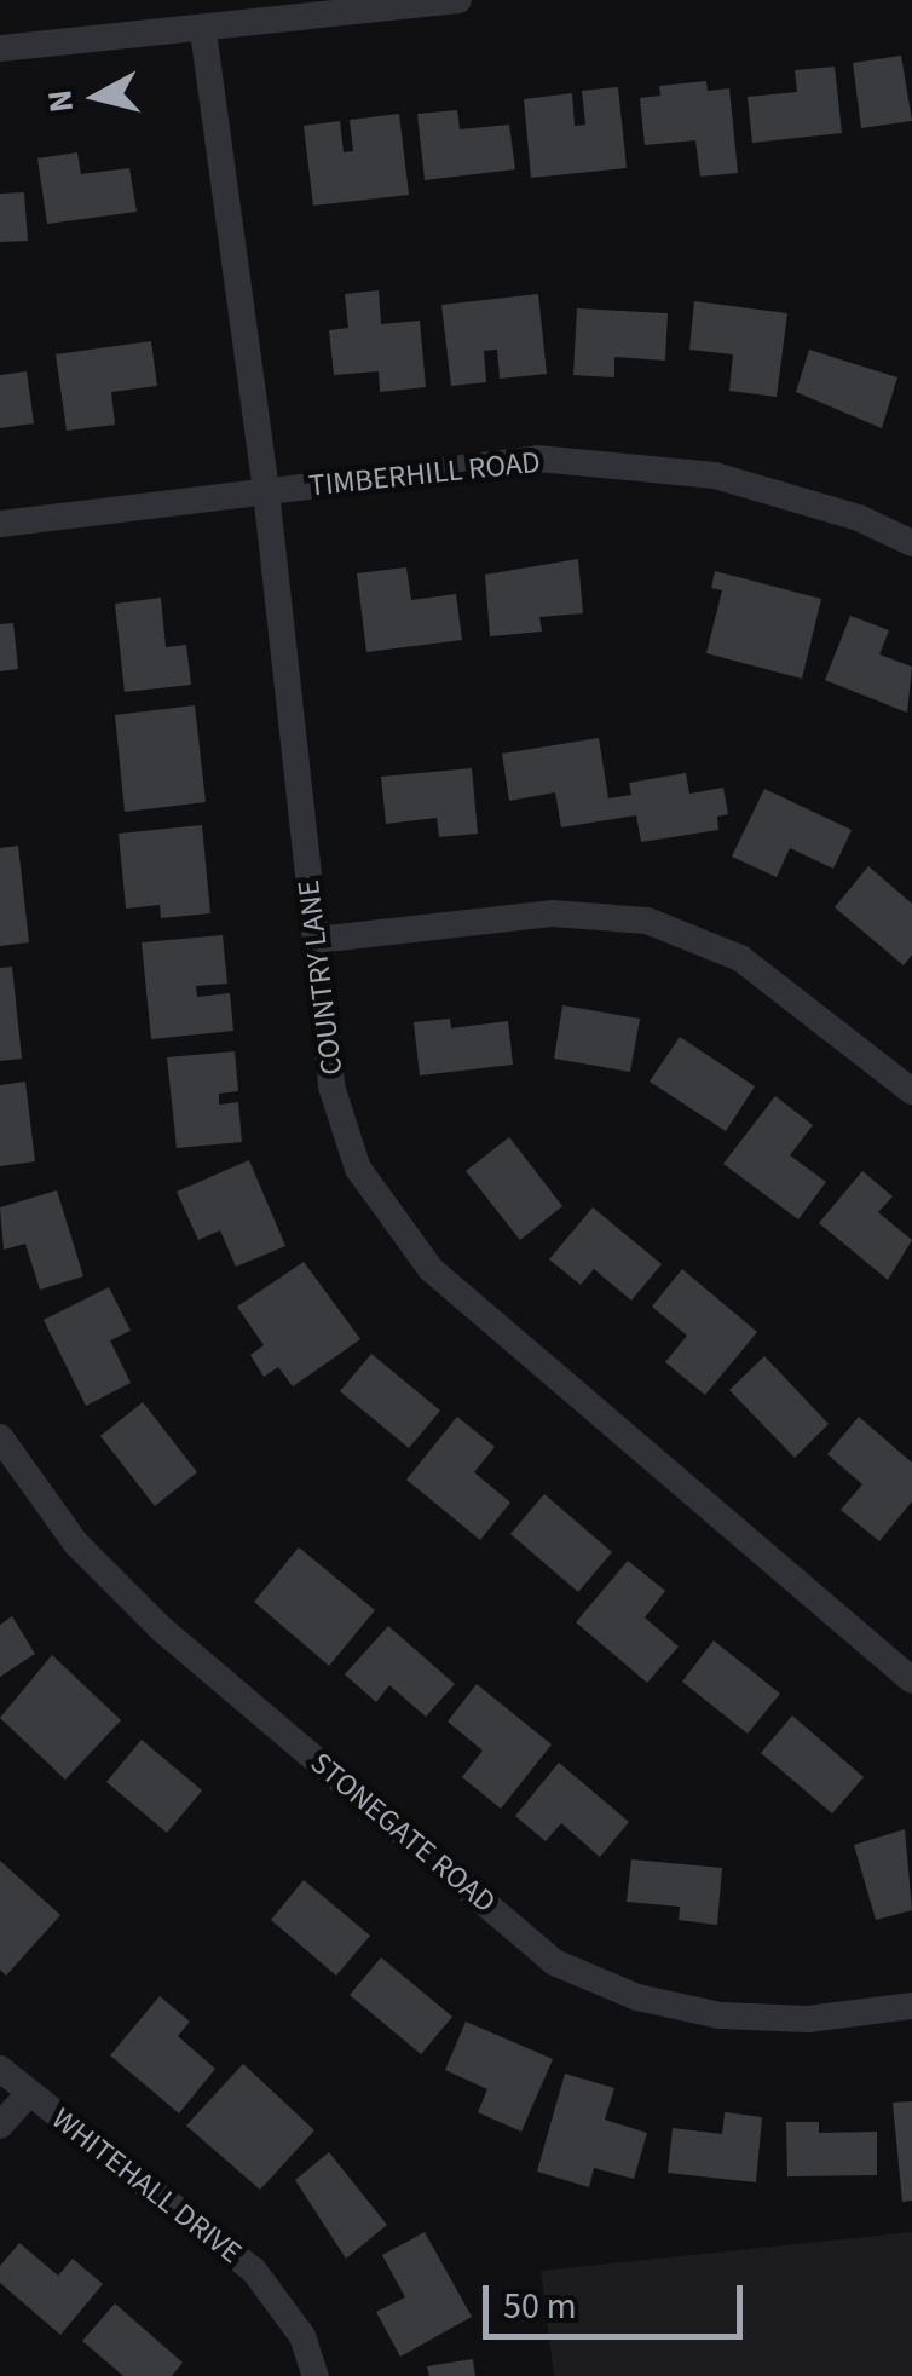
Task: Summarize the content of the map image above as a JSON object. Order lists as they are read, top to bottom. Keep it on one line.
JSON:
{"streets":{"street":["TIMBERHILL ROAD","COUNTRY LANE","STONEGATE ROAD","WHITEHALL DRIVE"]},"crossings":[["TIMBERHILL ROAD","COUNTRY LANE"]],"scale_bar":"50 m","north":"left"}
